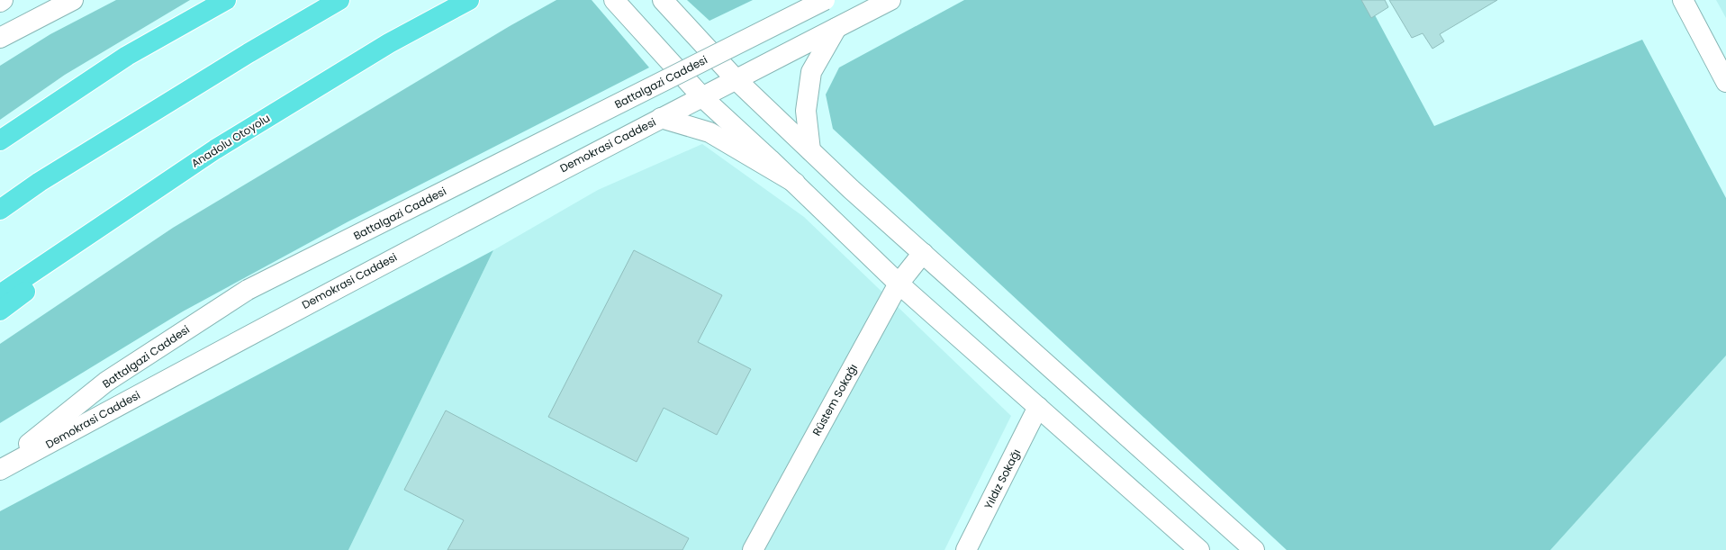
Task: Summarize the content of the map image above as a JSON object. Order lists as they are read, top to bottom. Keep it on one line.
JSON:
{"streets":{"highway":["Anadolu Otoyolu"],"main road":["Battalgazi Caddesi","Demokrasi Caddesi","Rüstem Sokağı","Yıldız Sokağı"]},"crossings":[["Battalgazi Caddesi","Demokrasi Caddesi"]]}
